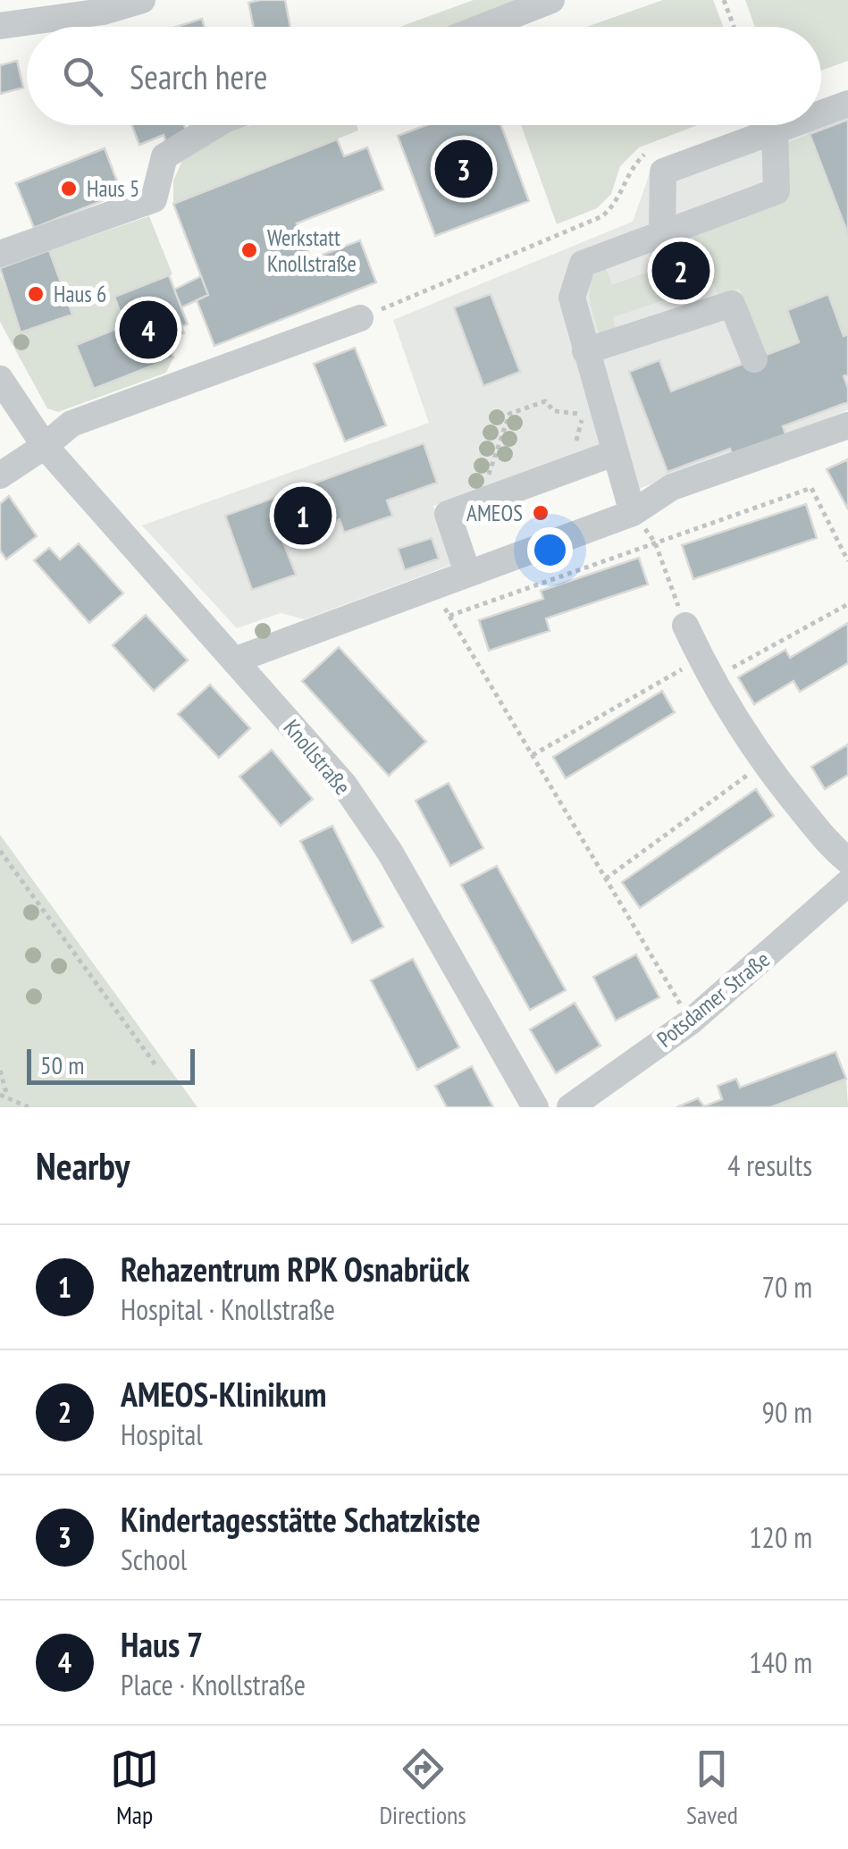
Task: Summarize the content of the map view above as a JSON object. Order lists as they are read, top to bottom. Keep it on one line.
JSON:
{"streets":{"street":["Knollstraße","Potsdamer Straße"]},"places":["Haus 5","Werkstatt Knollstraße","Haus 6","AMEOS"],"scale_bar":"50 m","page":{"search":"Search here","pins":["3","2","4","1"],"scale":"50 m","heading":["Nearby","4 results"],"list":[{"mark":"1","name":"Rehazentrum RPK Osnabrück","note":"Hospital · Knollstraße","value":"70 m"},{"mark":"2","name":"AMEOS-Klinikum","note":"Hospital","value":"90 m"},{"mark":"3","name":"Kindertagesstätte Schatzkiste","note":"School","value":"120 m"},{"mark":"4","name":"Haus 7","note":"Place · Knollstraße","value":"140 m"}],"nav":["Map","Directions","Saved"]}}
